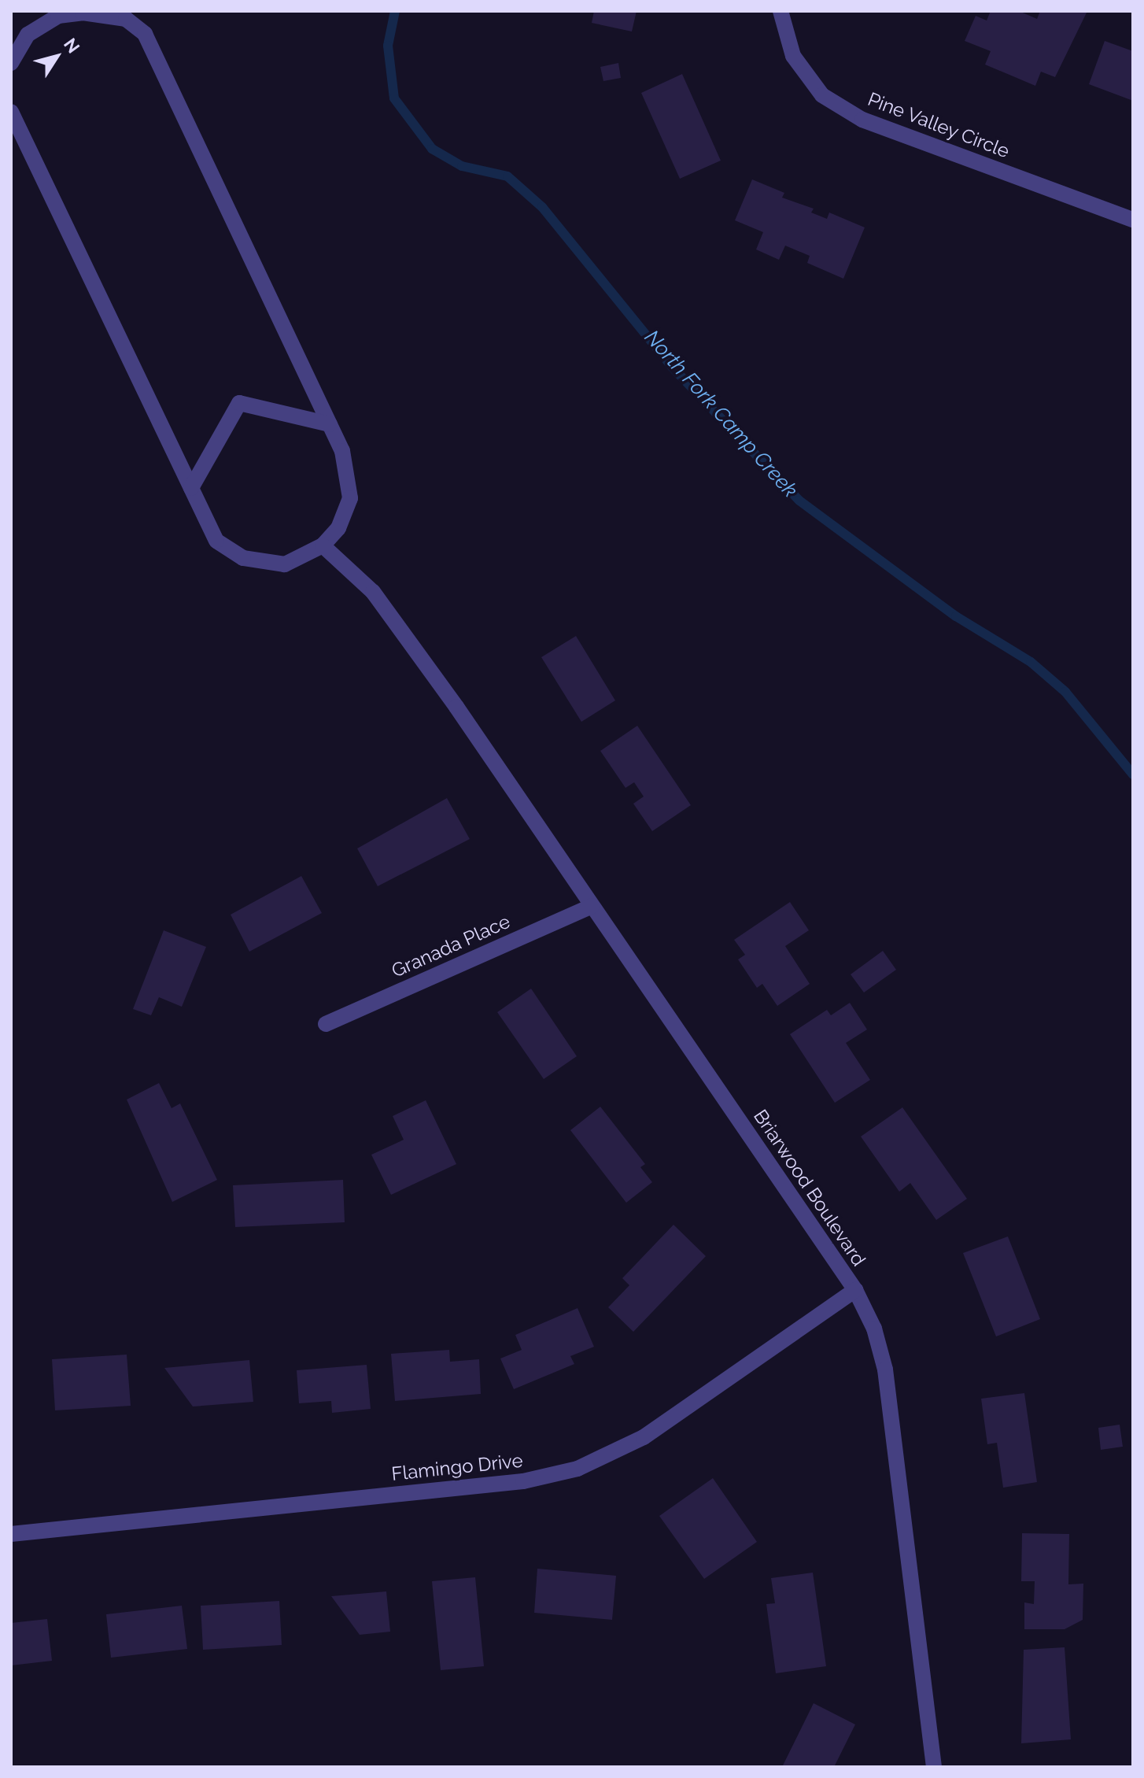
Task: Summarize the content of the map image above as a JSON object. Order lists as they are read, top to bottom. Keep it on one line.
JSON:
{"streets":{"street":["Pine Valley Circle","Granada Place","Briarwood Boulevard","Flamingo Drive"]},"crossings":[["Granada Place","Briarwood Boulevard"],["Briarwood Boulevard","Flamingo Drive"]],"water":["North Fork Camp Creek"],"north":"top right"}
